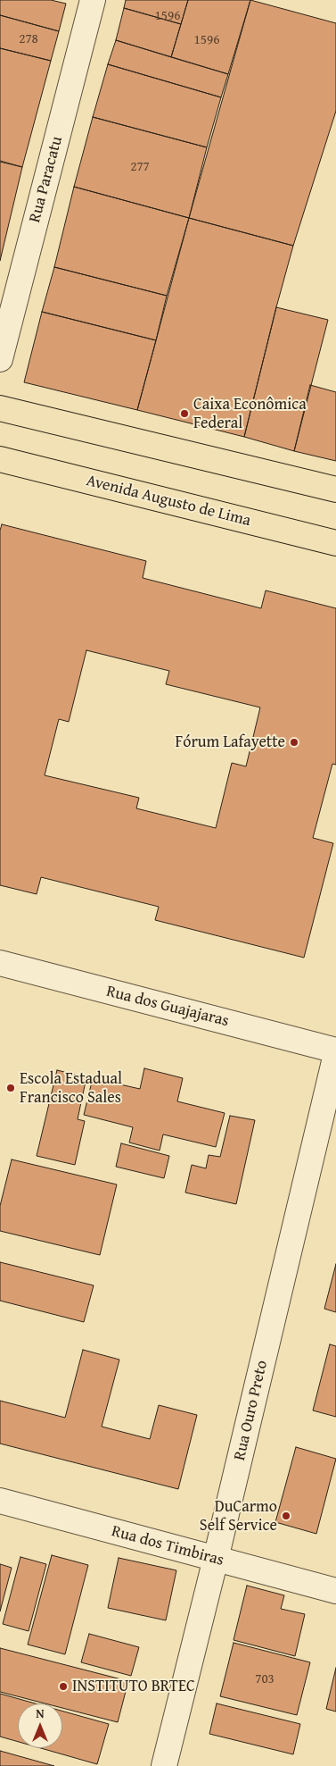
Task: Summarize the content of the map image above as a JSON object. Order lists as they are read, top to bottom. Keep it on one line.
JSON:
{"streets":{"main road":["Avenida Augusto de Lima"],"street":["Rua Paracatu","Rua dos Guajajaras","Rua Ouro Preto","Rua dos Timbiras"]},"crossings":[["Rua Ouro Preto","Rua dos Timbiras"]],"places":["Caixa Econômica Federal","Fórum Lafayette","Escola Estadual Francisco Sales","DuCarmo Self Service","INSTITUTO BRTEC"],"house_numbers":["1596","278","1596","277","703"],"north":"top"}
